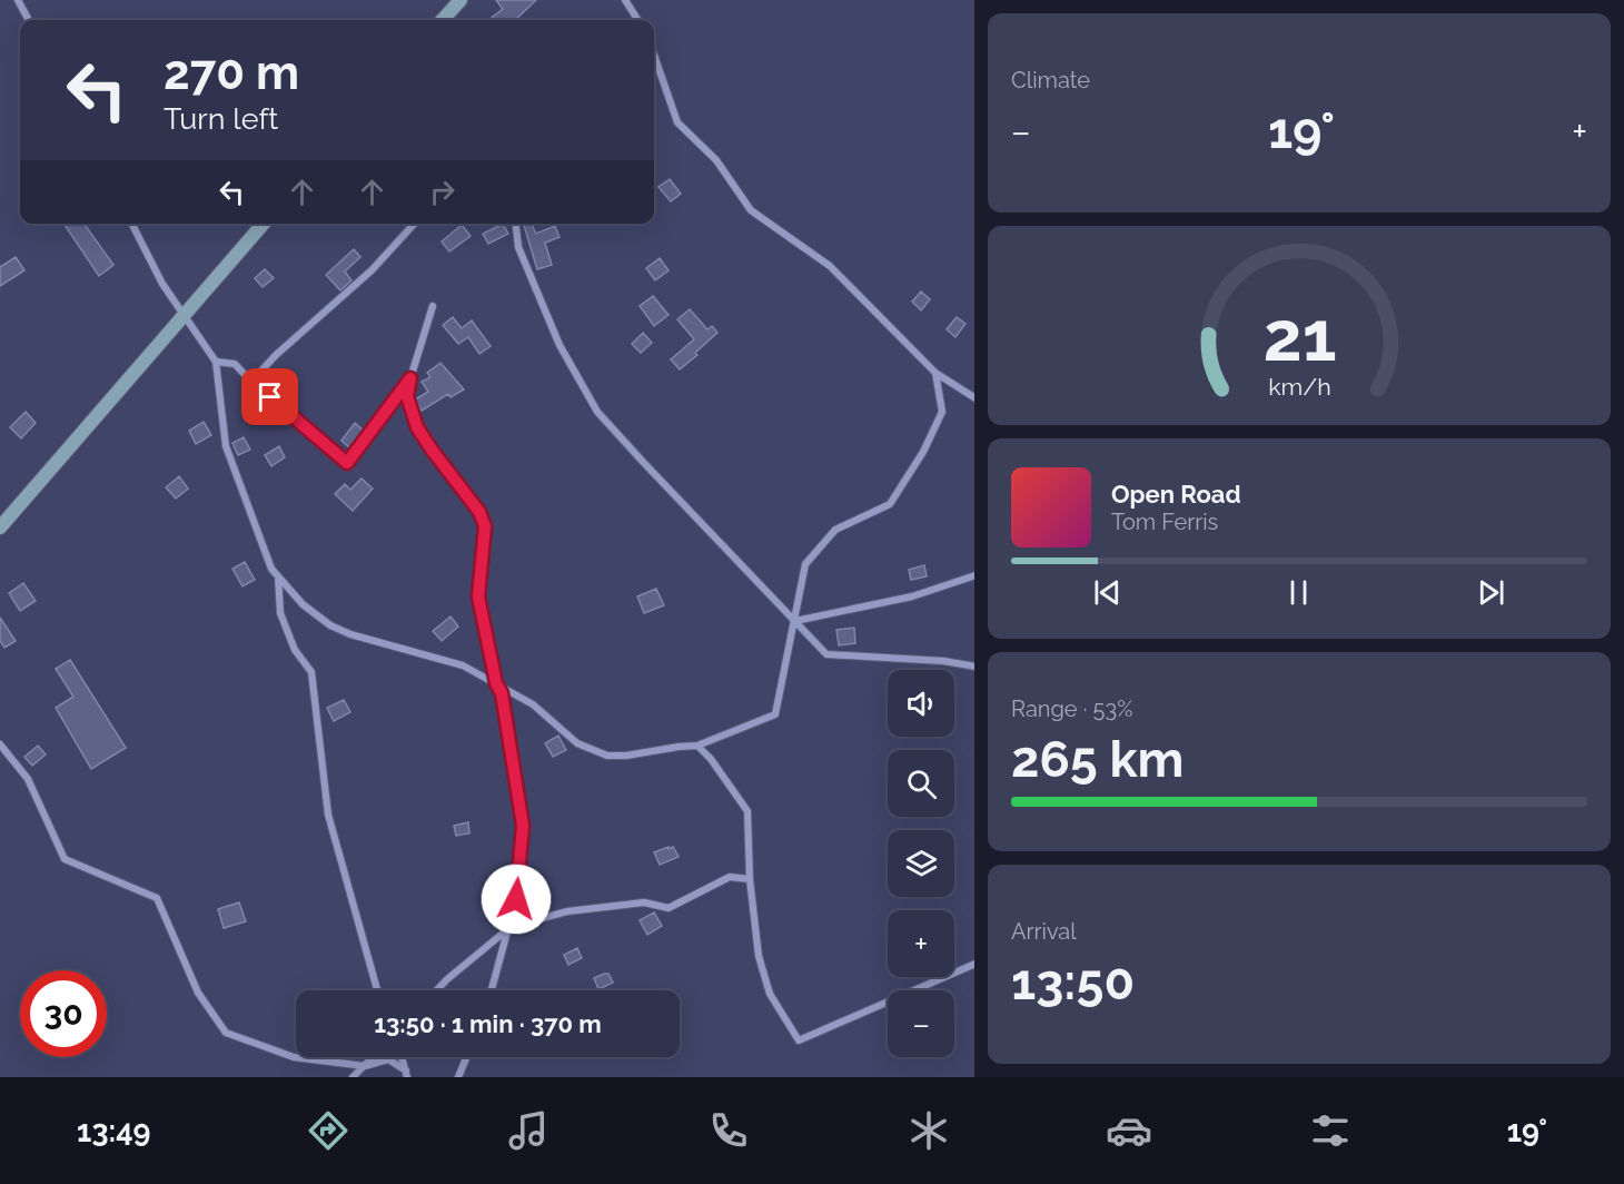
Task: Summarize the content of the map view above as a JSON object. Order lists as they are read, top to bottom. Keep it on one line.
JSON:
{"page":{"tile":["Climate",["Range · 53%","265 km"],["Arrival","13:50"]],"turn":["270 m","Turn left"],"heat":["−","19°","+"],"song":["Open Road","Tom Ferris"],"map_buttons":["+","−"],"limit":"30","trip":"13:50 · 1 min · 370 m","tabs":["13:49","19°"],"gauge":["21","km/h"]}}
